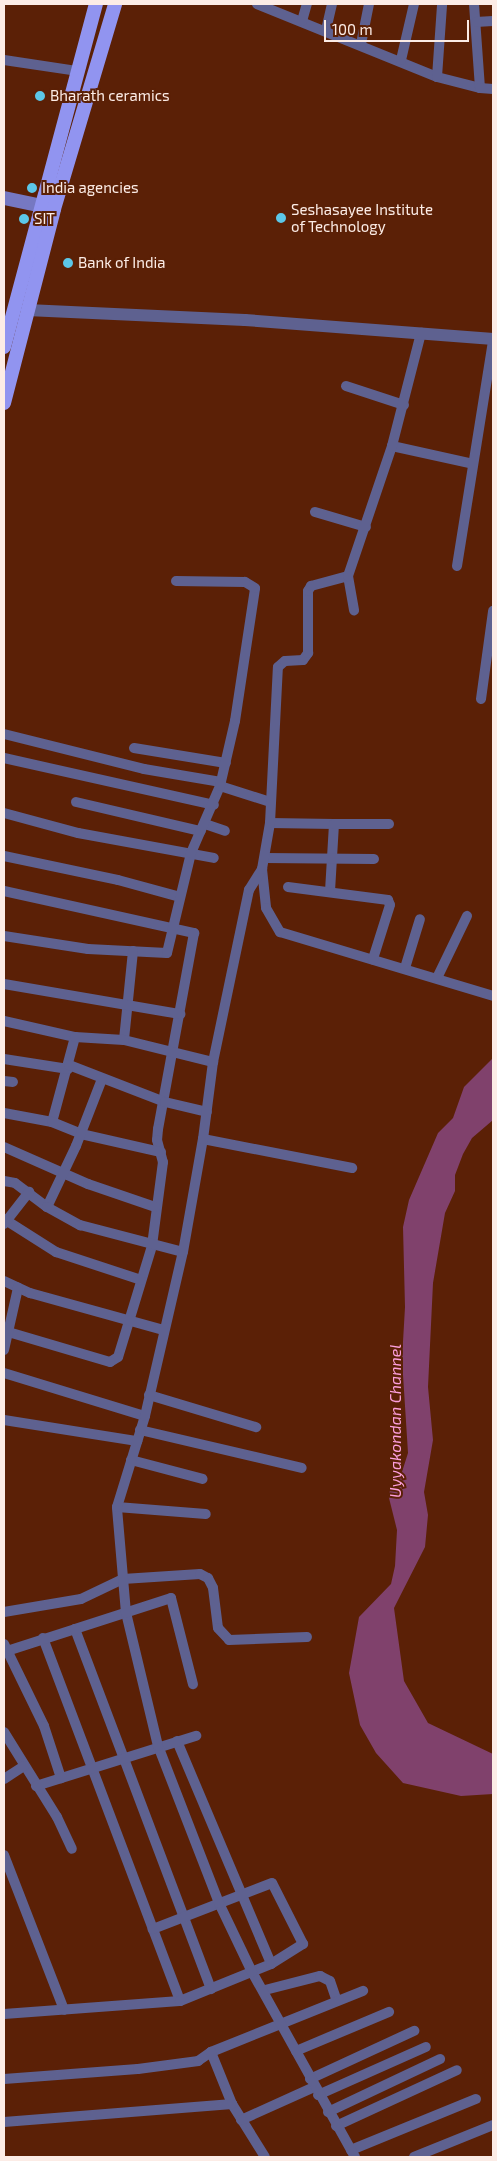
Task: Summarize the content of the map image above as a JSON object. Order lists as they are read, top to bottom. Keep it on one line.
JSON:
{"water":["Uyyakondan Channel"],"places":["Bharath ceramics","India agencies","Seshasayee Institute of Technology","SIT","Bank of India"],"scale_bar":"100 m"}
